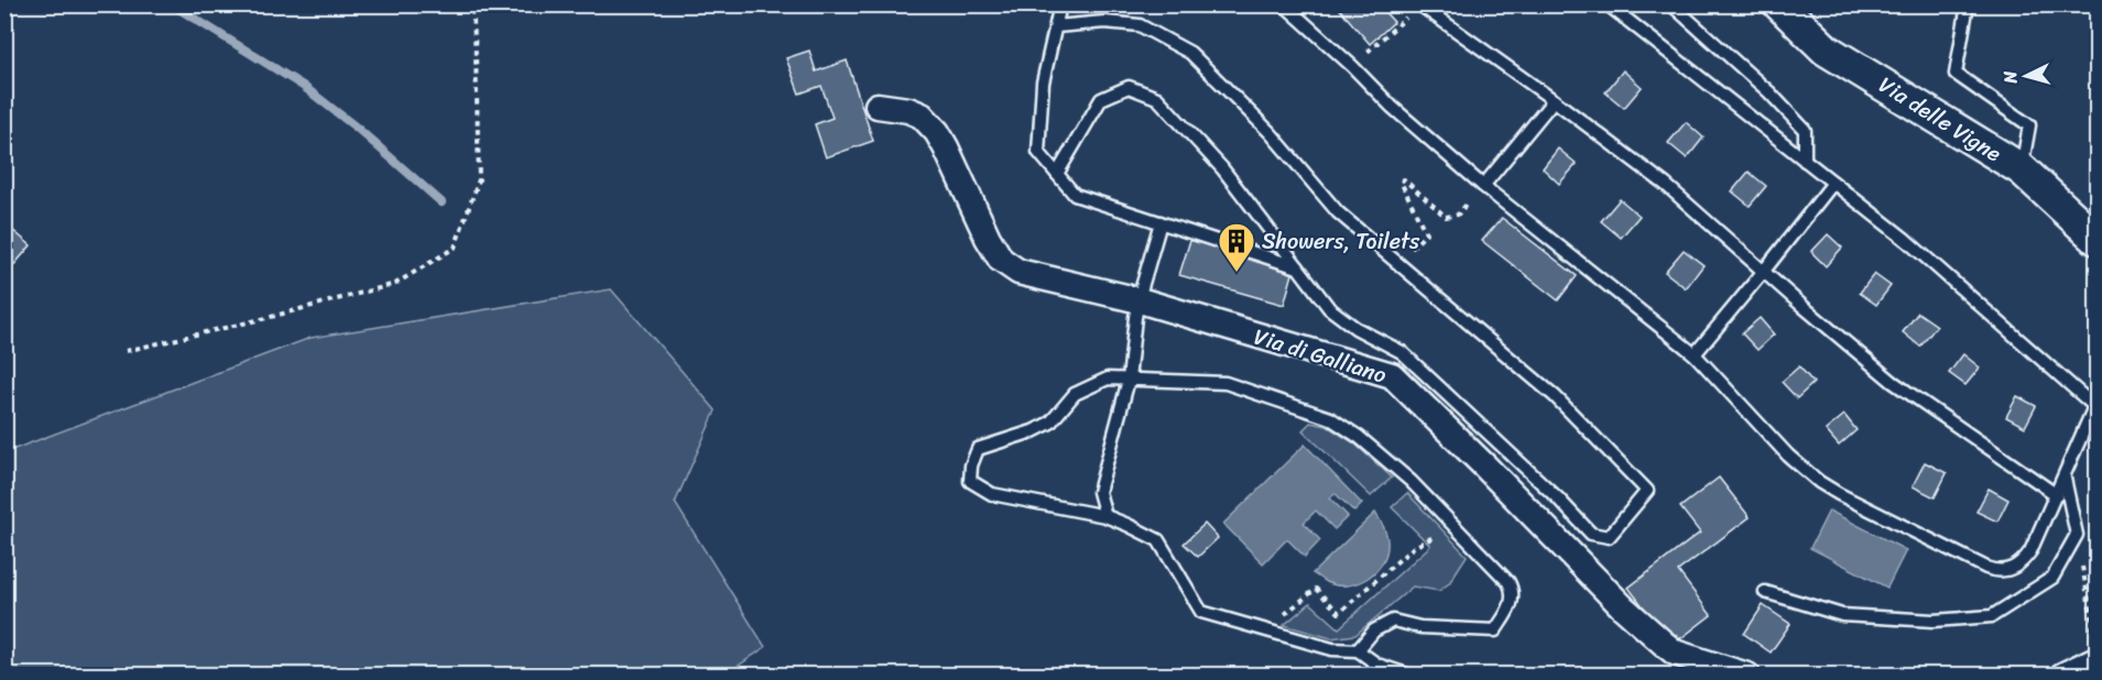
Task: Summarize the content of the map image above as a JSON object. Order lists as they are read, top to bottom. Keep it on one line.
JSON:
{"streets":{"street":["Via delle Vigne","Via di Galliano"]},"places":{"building":["Showers, Toilets"]},"north":"left"}
